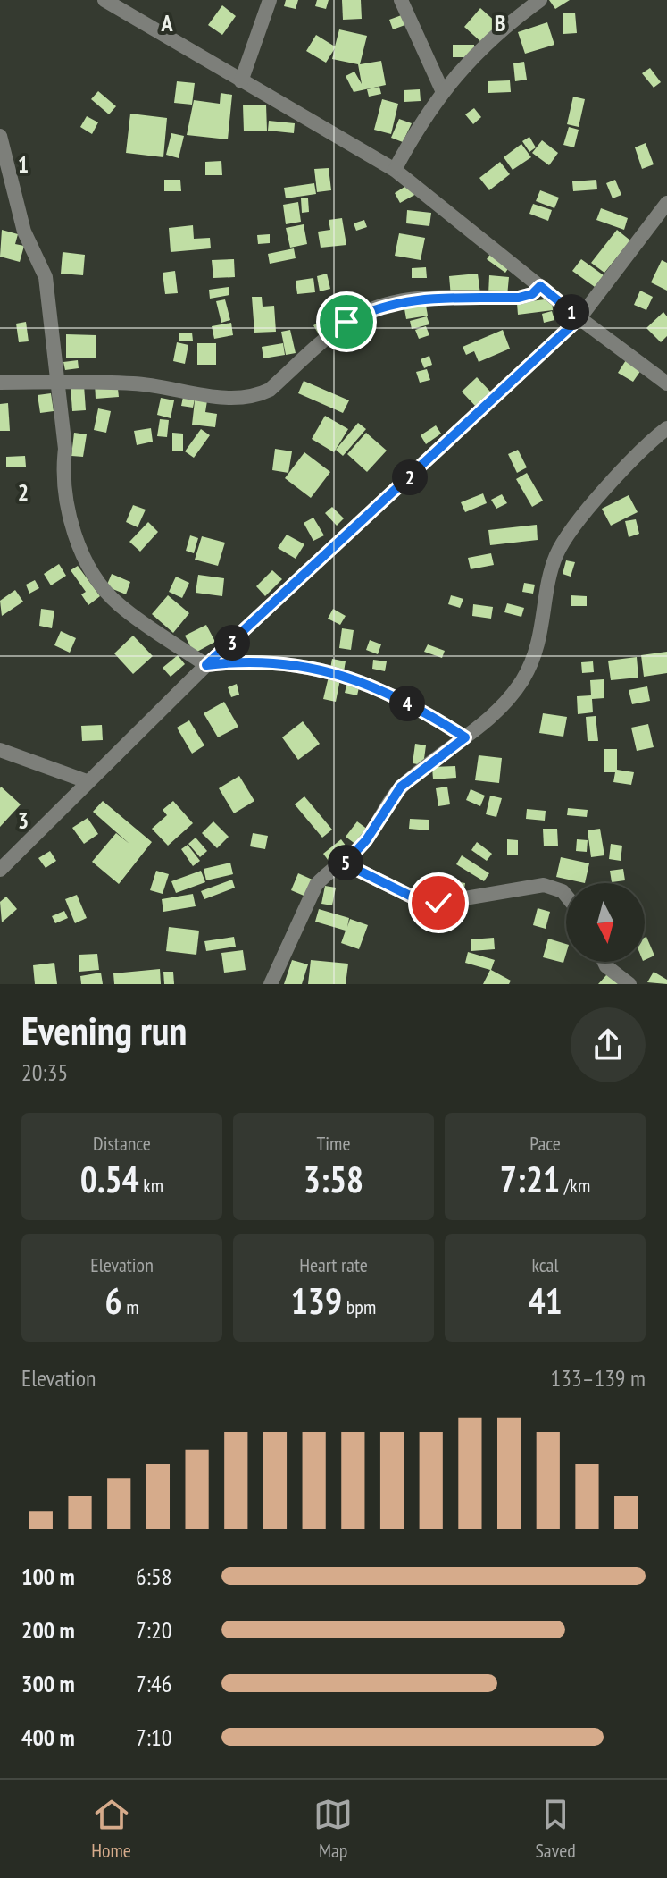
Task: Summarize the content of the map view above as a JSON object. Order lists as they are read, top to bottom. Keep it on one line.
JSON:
{"north":"bottom","page":{"pins":["1","2","3","4","5"],"heading":["Evening run","20:35"],"stats":[["Distance","0.54 km"],["Time","3:58"],["Pace","7:21 /km"],["Elevation","6 m"],["Heart rate","139 bpm"],["kcal","41"]],"chart":["Elevation","133–139 m"],"list":[{"name":"100 m","note":"6:58"},{"name":"200 m","note":"7:20"},{"name":"300 m","note":"7:46"},{"name":"400 m","note":"7:10"}],"tabs":["Home","Map","Saved"]},"grid":{"columns":["A","B"],"rows":["1","2","3"]}}
